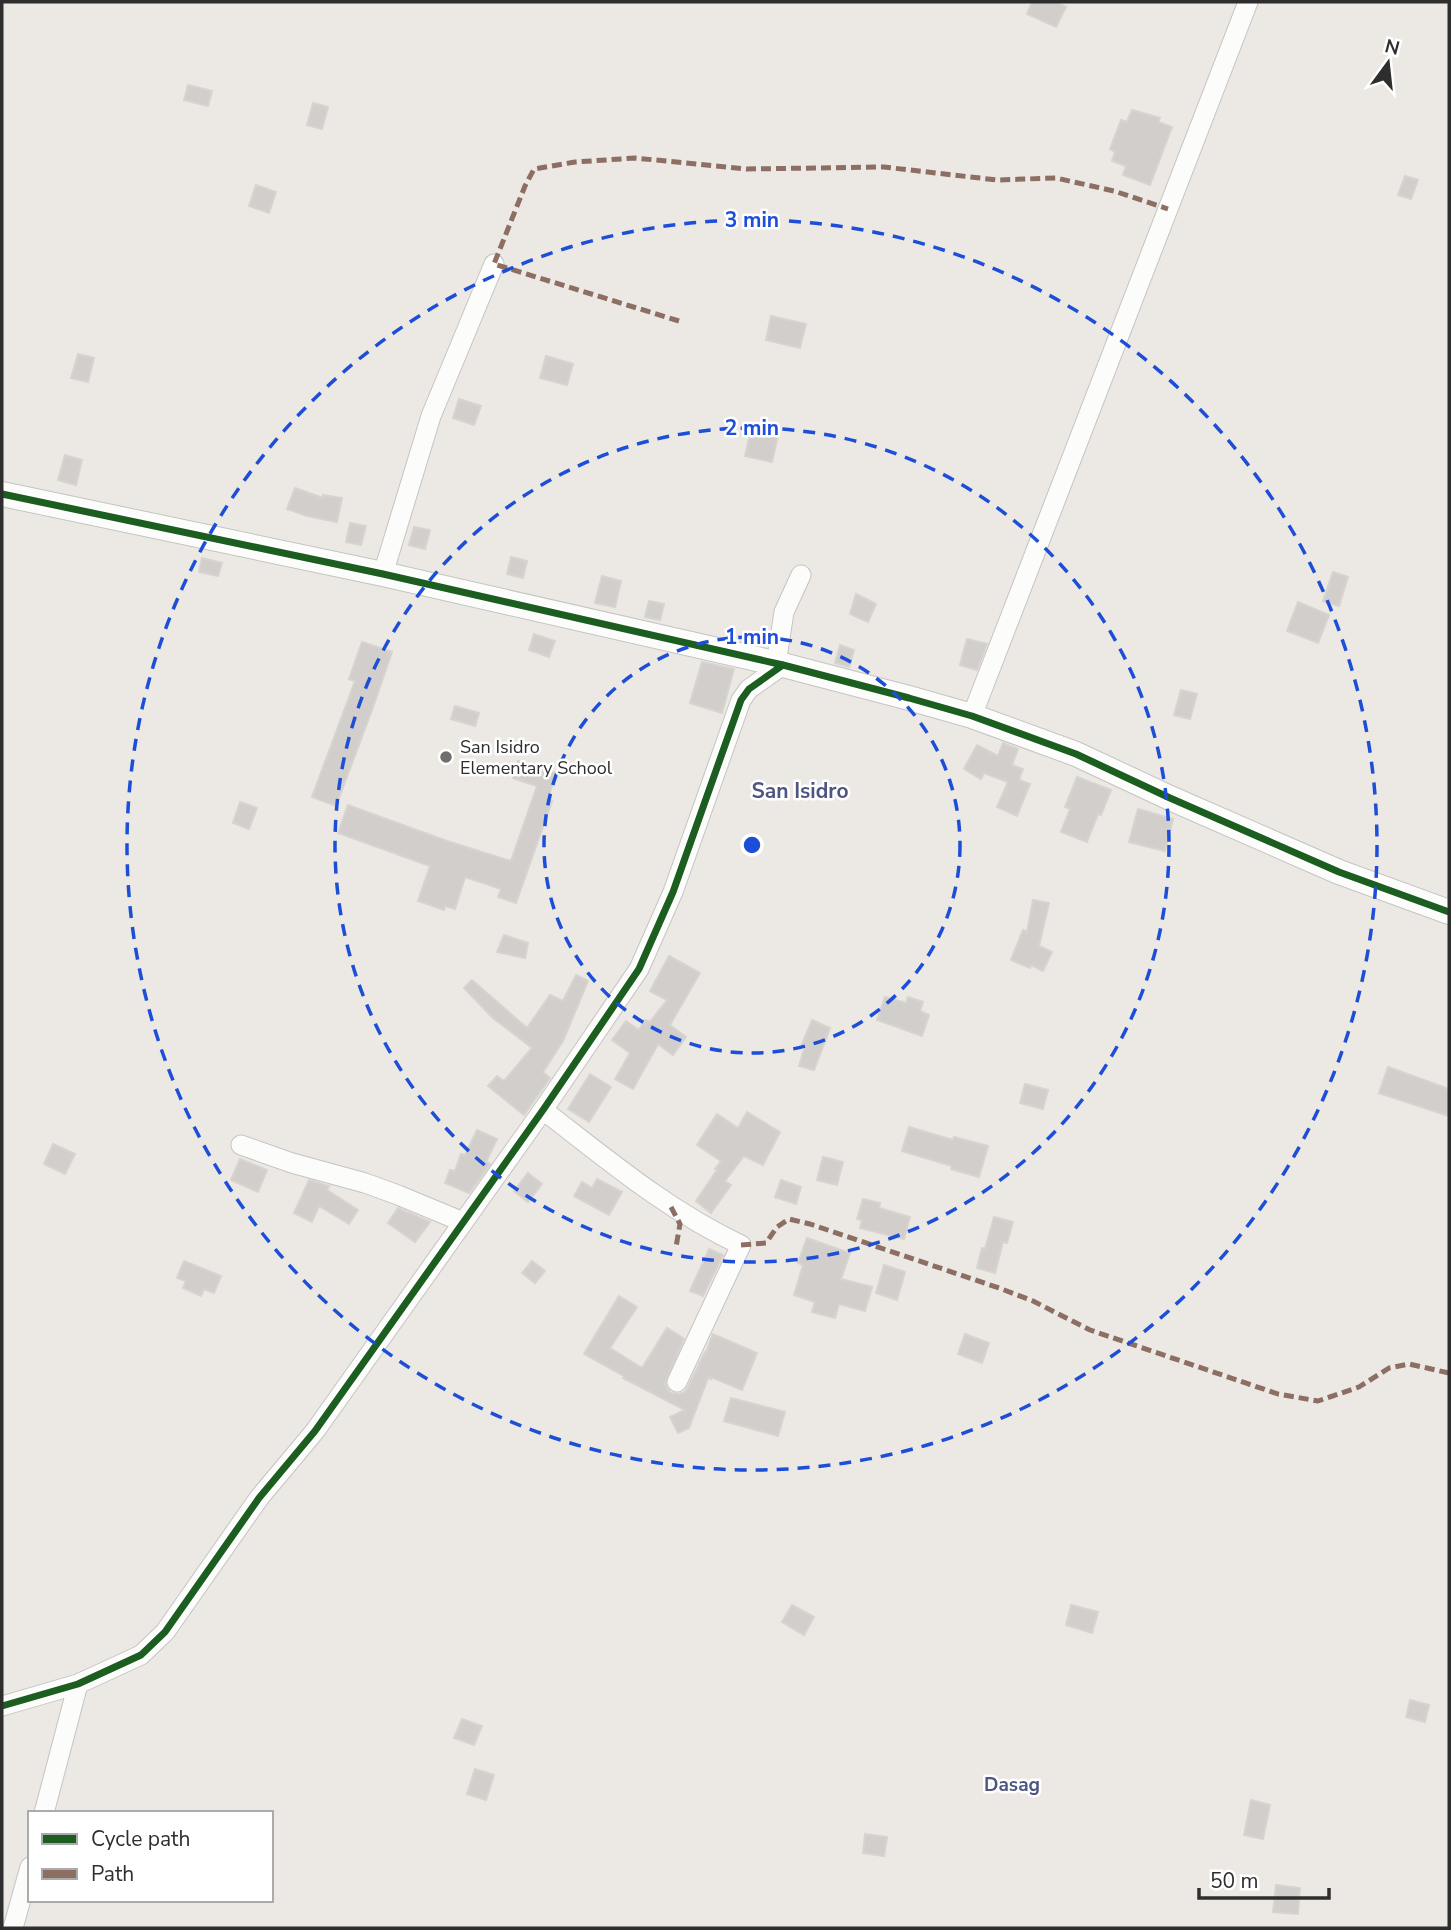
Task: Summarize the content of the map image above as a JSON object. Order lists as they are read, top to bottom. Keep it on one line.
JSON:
{"districts":["San Isidro","Dasag"],"places":["San Isidro Elementary School"],"legend":["Cycle path","Path"],"scale_bar":"50 m","north":"top","rings":["3 min","2 min","1 min"]}
